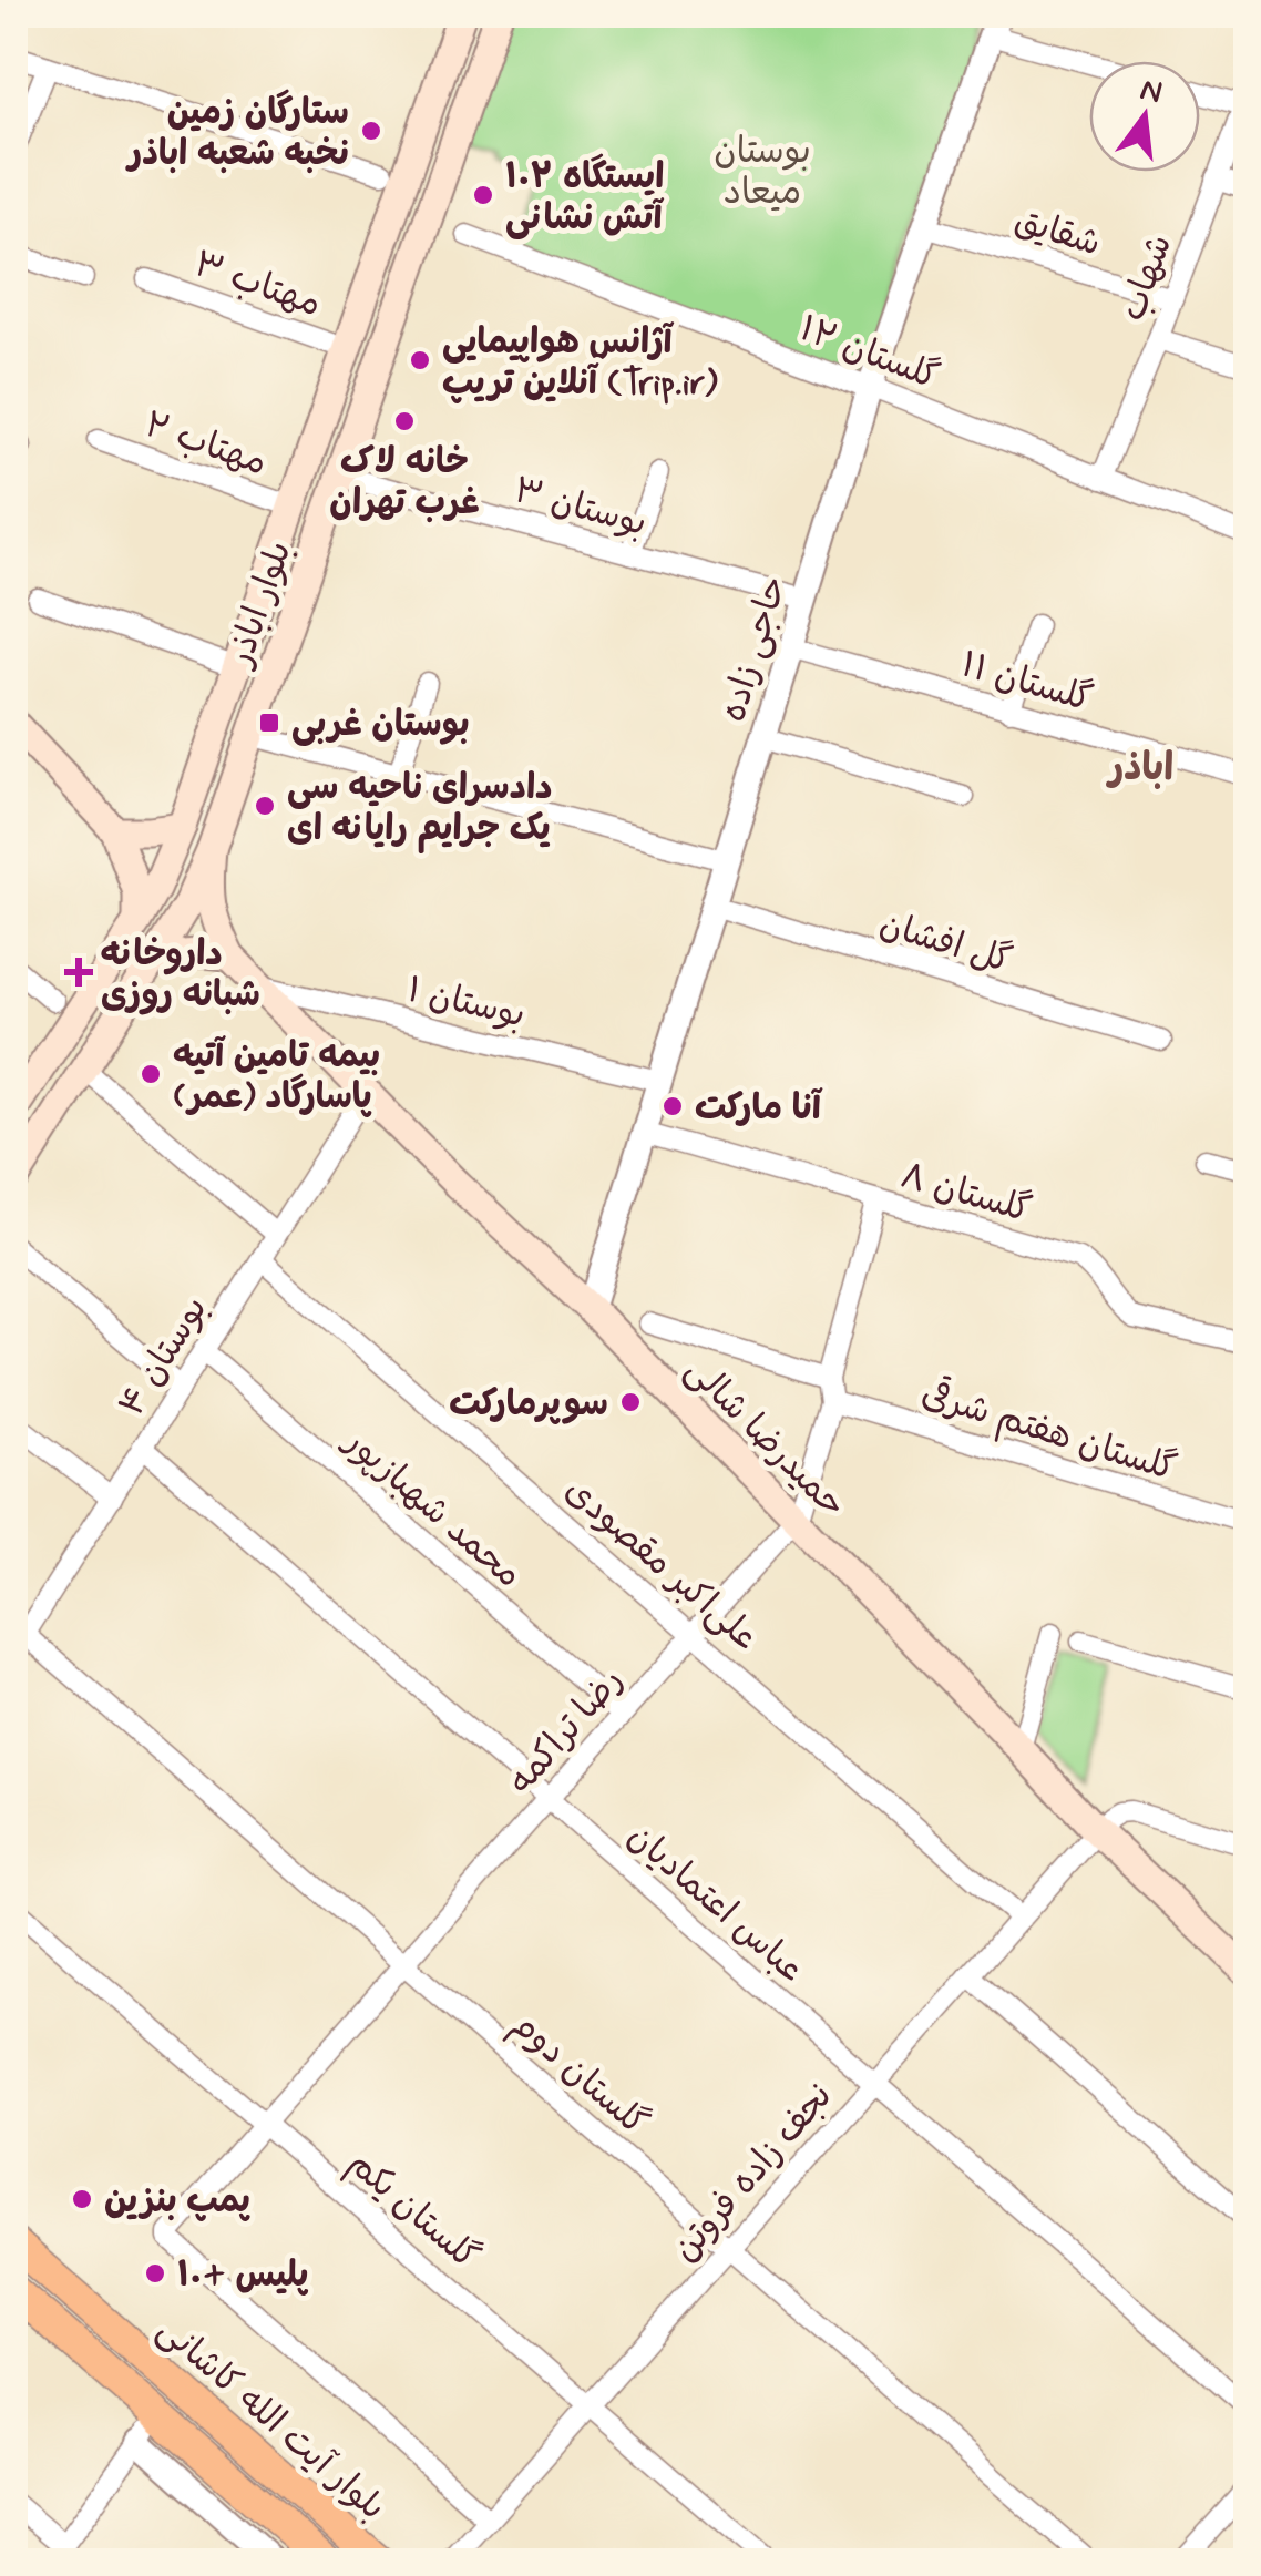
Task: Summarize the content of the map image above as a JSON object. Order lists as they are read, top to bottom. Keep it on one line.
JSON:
{"streets":{"main road":["بلوار اباذر","حمیدرضا شالی","بلوار آیت الله کاشانی"],"street":["شقایق","شهاب","مهتاب ۳","گلستان ۱۲","مهتاب ۲","بوستان ۳","حاجی زاده","گلستان ۱۱","گل افشان","بوستان ۱","گلستان ٨","بوستان ۴","گلستان هفتم شرقی","محمد شهبازپور","علی‌اکبر مقصودی","رضا تراکمه","عباس اعتمادیان","گلستان دوم","نجف زاده فروتن","گلستان یکم"]},"crossings":[["شقایق","شهاب"],["شقایق","حاجی زاده"],["شهاب","گلستان ۱۲"],["مهتاب ۳","بلوار اباذر"],["گلستان ۱۲","حاجی زاده"],["مهتاب ۲","بلوار اباذر"],["بوستان ۳","بلوار اباذر"],["بوستان ۳","حاجی زاده"],["حاجی زاده","گلستان ۱۱"],["حاجی زاده","گل افشان"],["حاجی زاده","بوستان ۱"],["حاجی زاده","گلستان ٨"],["حاجی زاده","حمیدرضا شالی"],["بوستان ۱","حمیدرضا شالی"],["گلستان ٨","رضا تراکمه"],["بوستان ۴","حمیدرضا شالی"],["بوستان ۴","محمد شهبازپور"],["بوستان ۴","علی‌اکبر مقصودی"],["بوستان ۴","عباس اعتمادیان"],["بوستان ۴","گلستان دوم"],["گلستان هفتم شرقی","رضا تراکمه"],["حمیدرضا شالی","رضا تراکمه"],["حمیدرضا شالی","نجف زاده فروتن"],["محمد شهبازپور","رضا تراکمه"],["علی‌اکبر مقصودی","رضا تراکمه"],["علی‌اکبر مقصودی","نجف زاده فروتن"],["رضا تراکمه","عباس اعتمادیان"],["رضا تراکمه","گلستان دوم"],["رضا تراکمه","نجف زاده فروتن"],["رضا تراکمه","گلستان یکم"],["عباس اعتمادیان","نجف زاده فروتن"],["گلستان دوم","نجف زاده فروتن"],["نجف زاده فروتن","گلستان یکم"]],"districts":["اباذر"],"parks":["بوستان میعاد"],"places":{"other":["ستارگان زمین نخبه شعبه اباذر","ایستگاه ۱۰۲ آتش نشانی","آژانس هواپیمایی آنلاین تریپ (Trip.ir)","خانه لاک غرب تهران","دادسرای ناحیه سی یک جرایم رایانه ای","بیمه تامین آتیه (عمر) پاسارگاد","آنا مارکت","سوپرمارکت","پمپ بنزین","پلیس +۱۰"],"transit":["بوستان غربی"],"health":["داروخانه شبانه روزی"]},"north":"top"}
